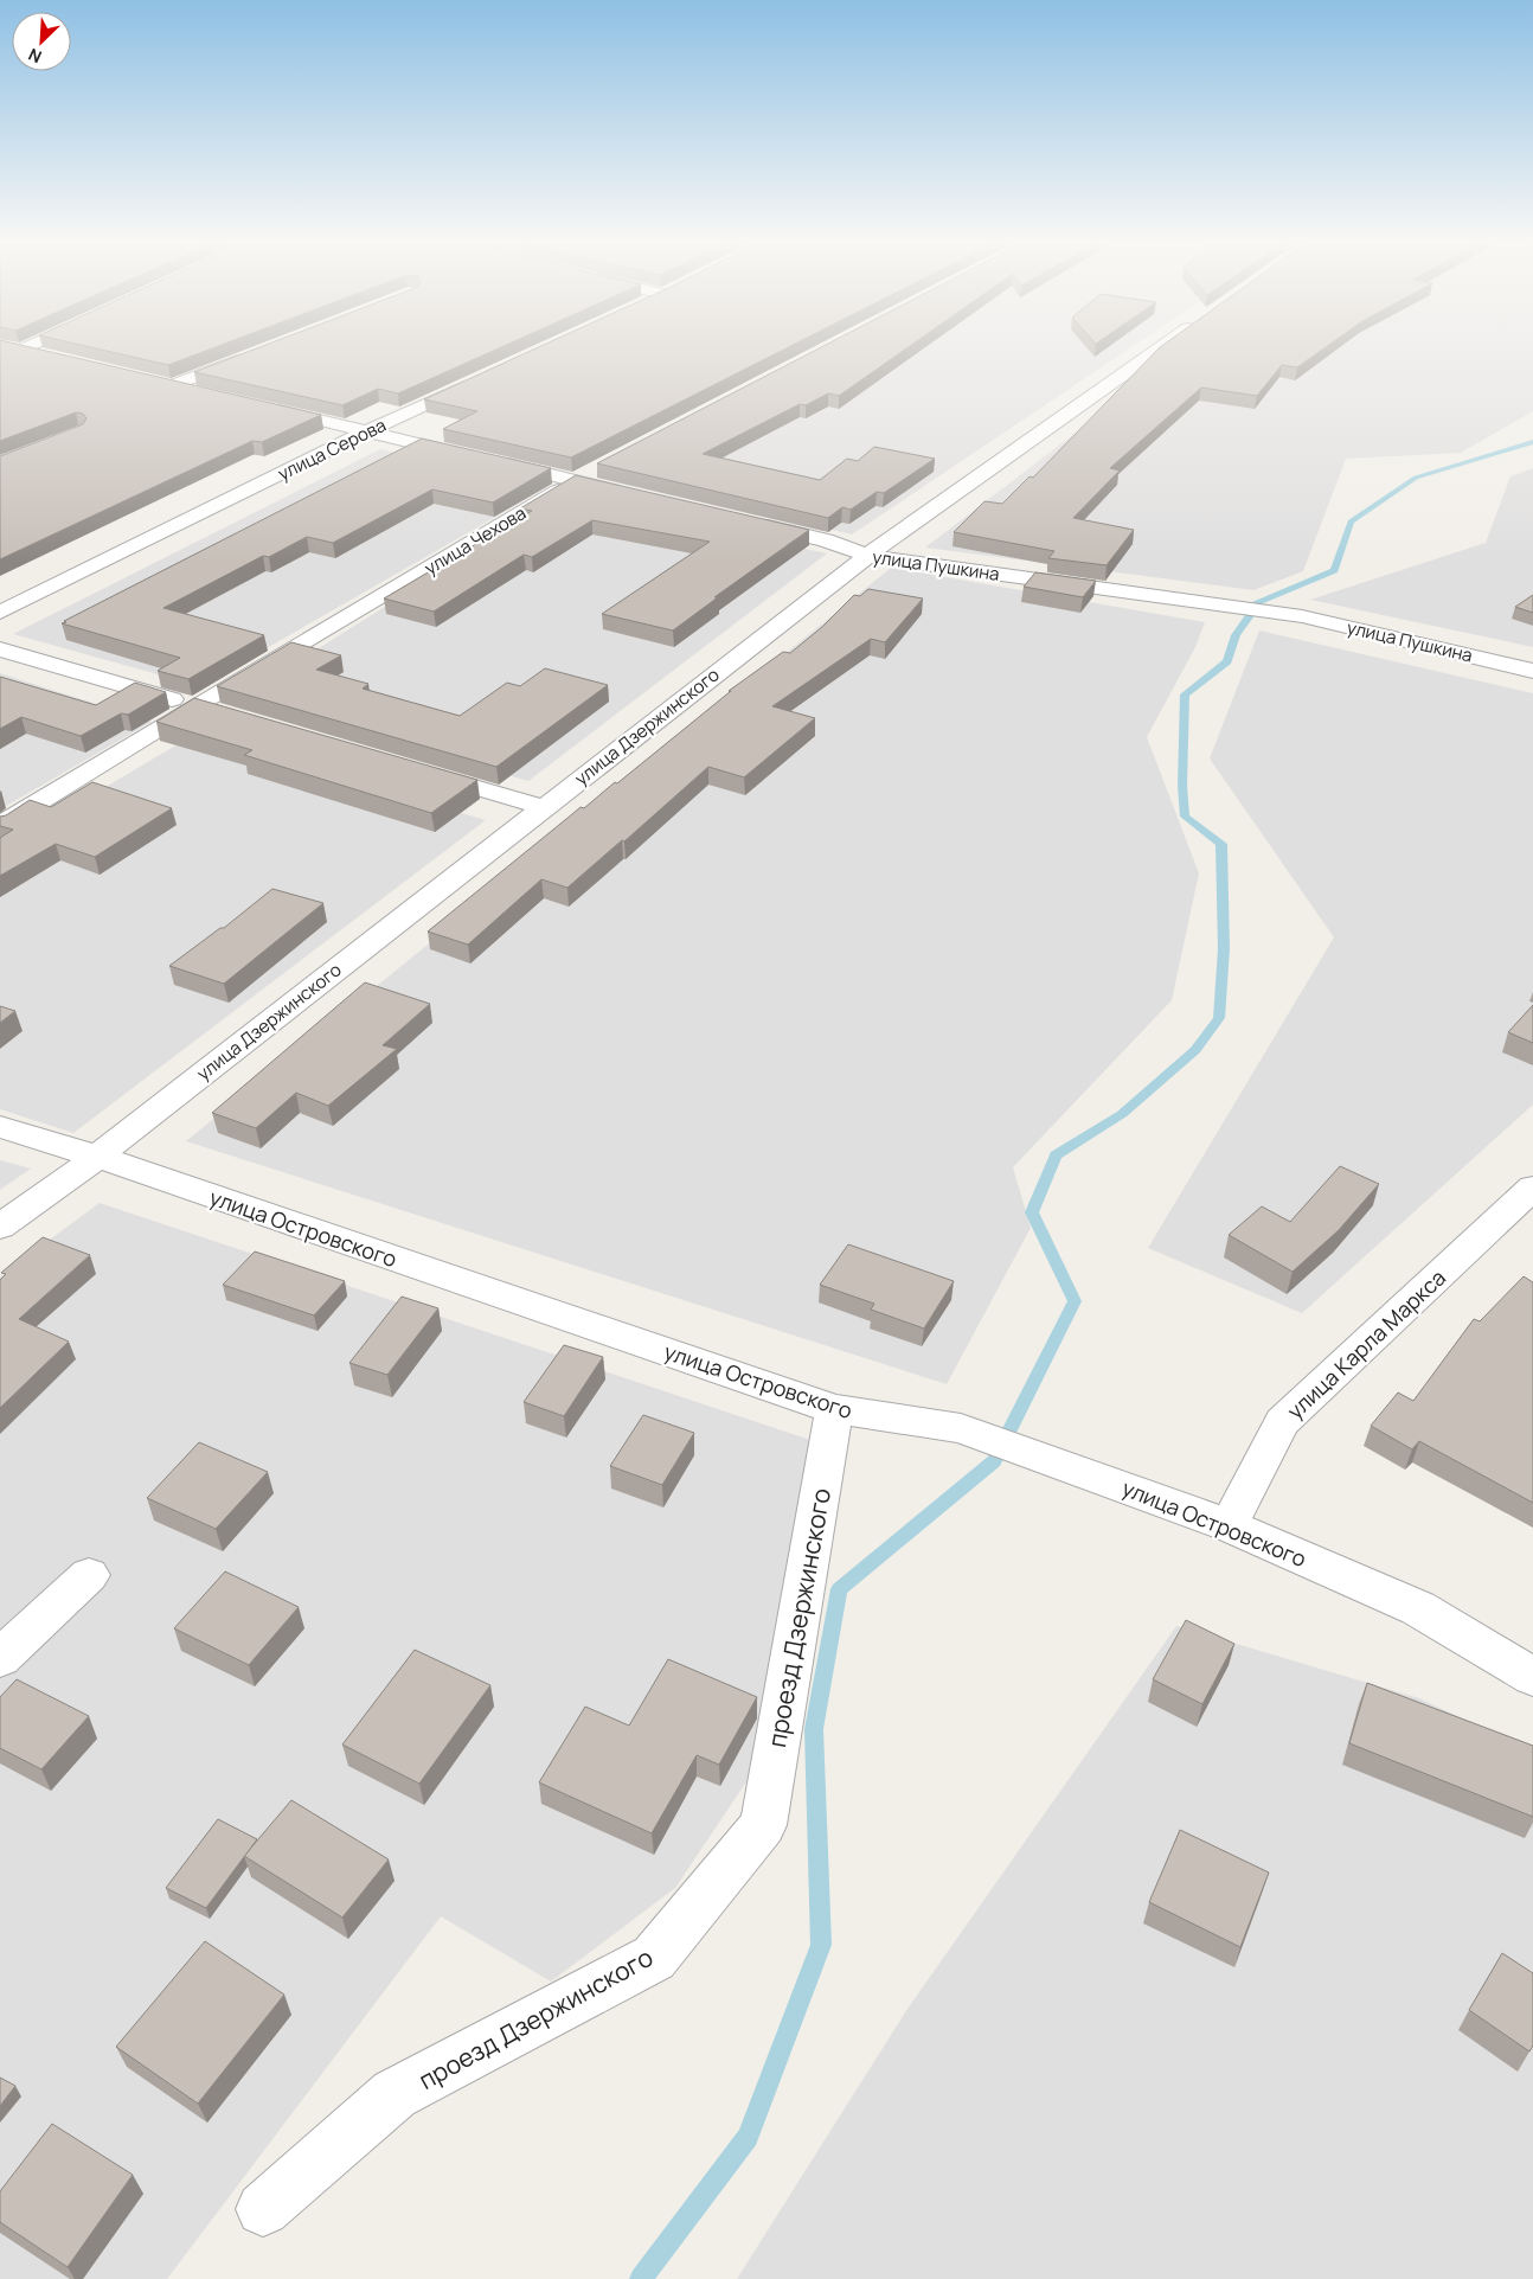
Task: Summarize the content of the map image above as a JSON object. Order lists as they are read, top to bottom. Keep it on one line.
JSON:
{"streets":{"street":["улица Серова","улица Чехова","улица Пушкина","улица Дзержинского","улица Островского","улица Карла Маркса","проезд Дзержинского"]},"crossings":[["улица Пушкина","улица Дзержинского"],["улица Дзержинского","улица Островского"],["улица Островского","улица Карла Маркса"],["улица Островского","проезд Дзержинского"]],"north":"bottom left"}
